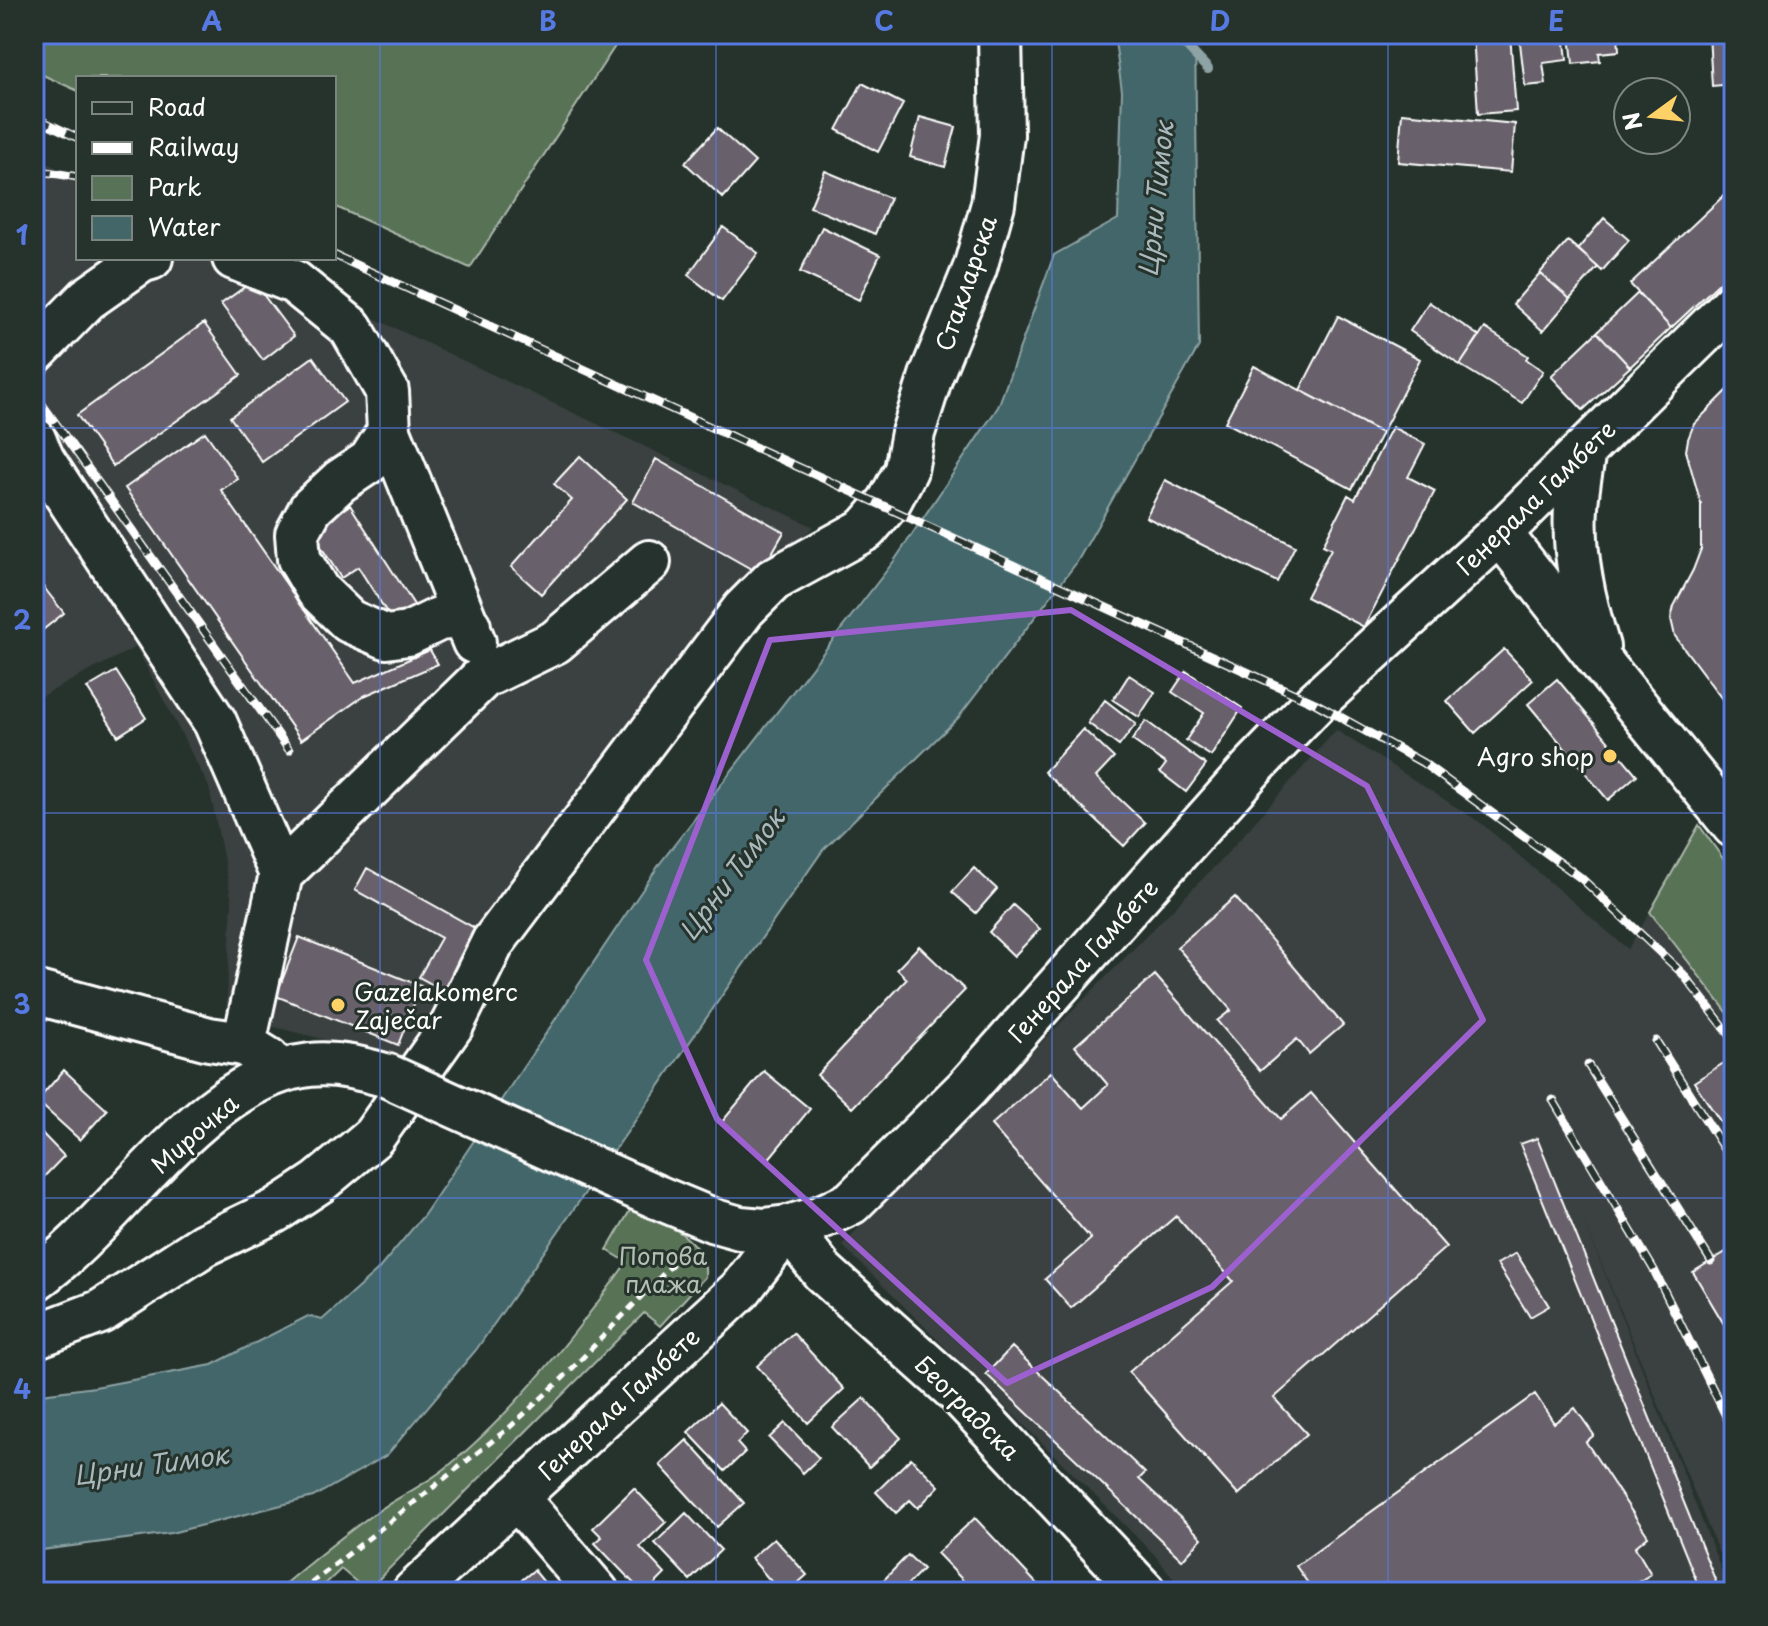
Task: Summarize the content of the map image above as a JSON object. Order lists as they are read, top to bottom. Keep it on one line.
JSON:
{"streets":{"street":["Стакларска","Генерала Гамбете","Мирочка","Београдска"]},"crossings":[["Генерала Гамбете","Мирочка"],["Генерала Гамбете","Београдска"],["Мирочка","Београдска"]],"water":["Црни Тимок"],"parks":["Попова плажа"],"places":["Agro shop","Gazelakomerc Zaječar"],"legend":["Road","Railway","Park","Water"],"north":"left","grid":{"columns":["A","B","C","D","E"],"rows":["1","2","3","4"]}}
